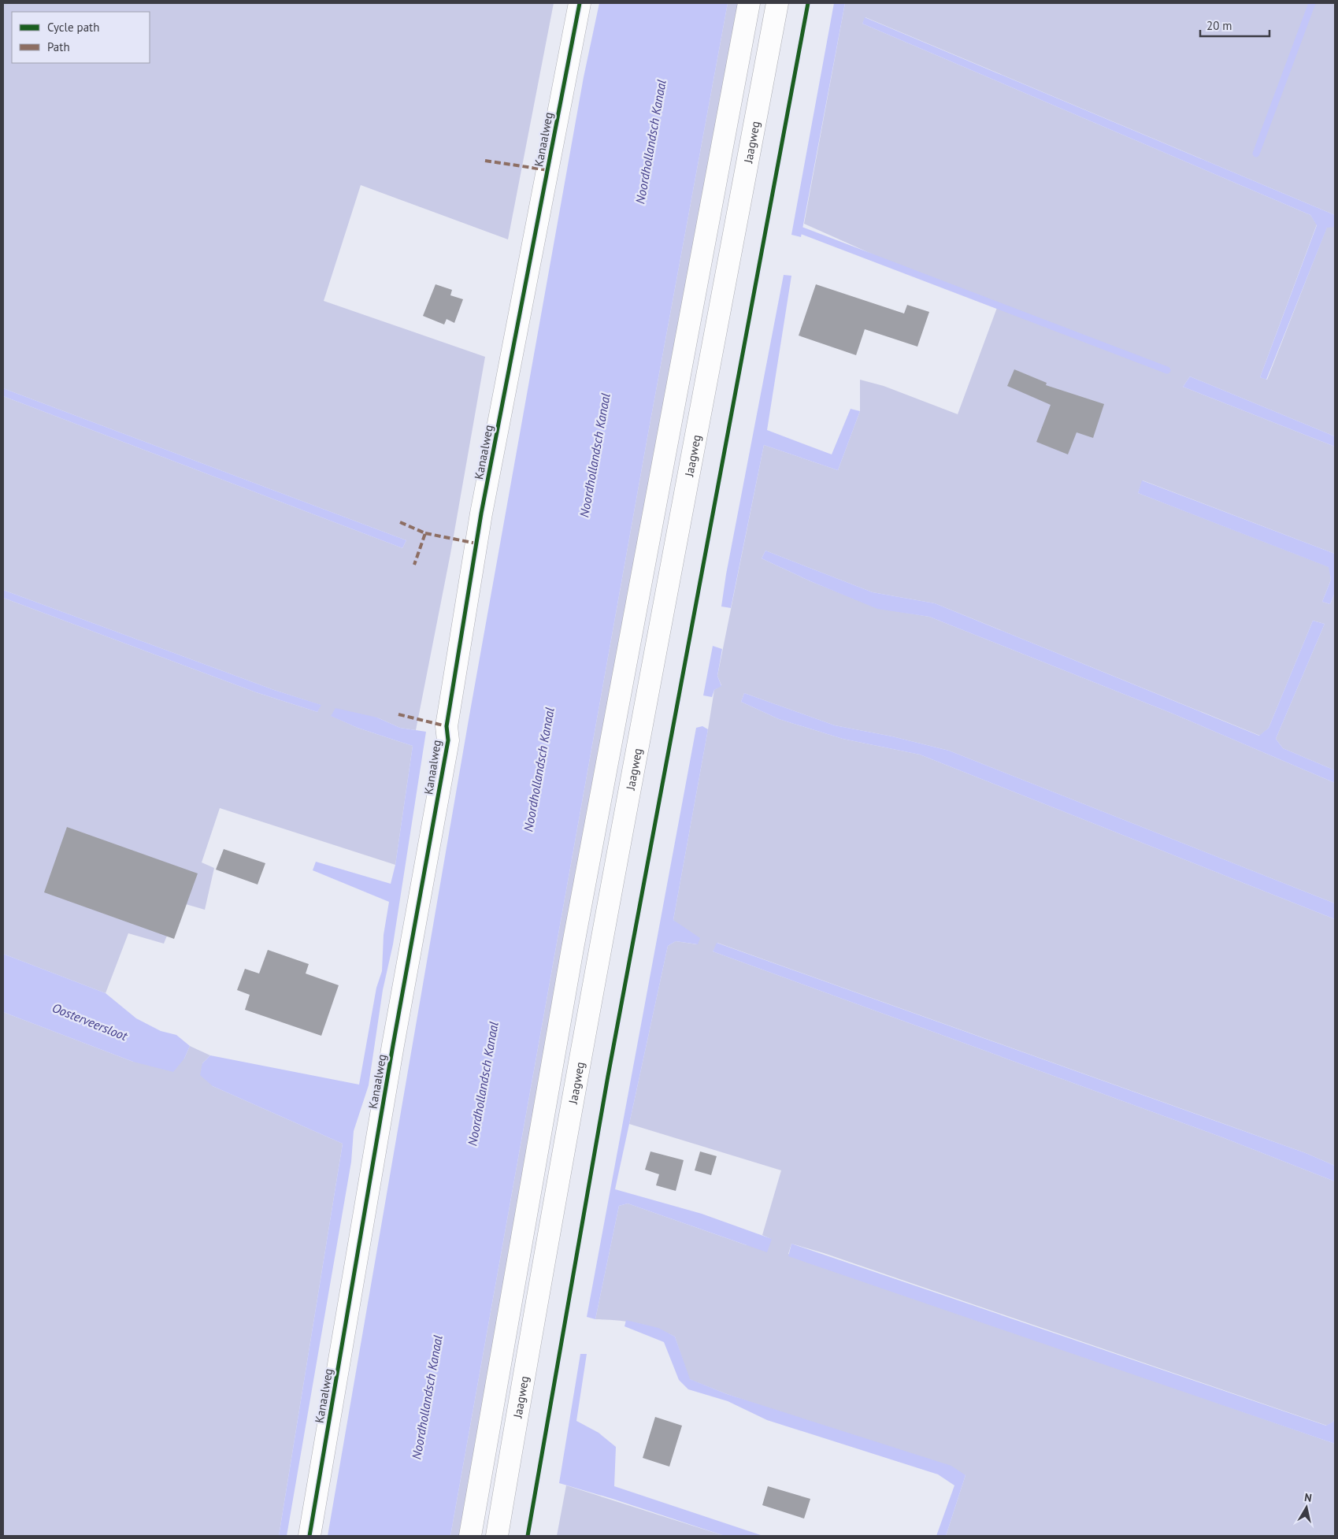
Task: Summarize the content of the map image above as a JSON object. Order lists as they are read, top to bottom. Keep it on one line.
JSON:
{"streets":{"street":["Kanaalweg","Jaagweg"]},"water":["Noordhollandsch Kanaal","Oosterveersloot"],"legend":["Cycle path","Path"],"scale_bar":"20 m","north":"top"}
